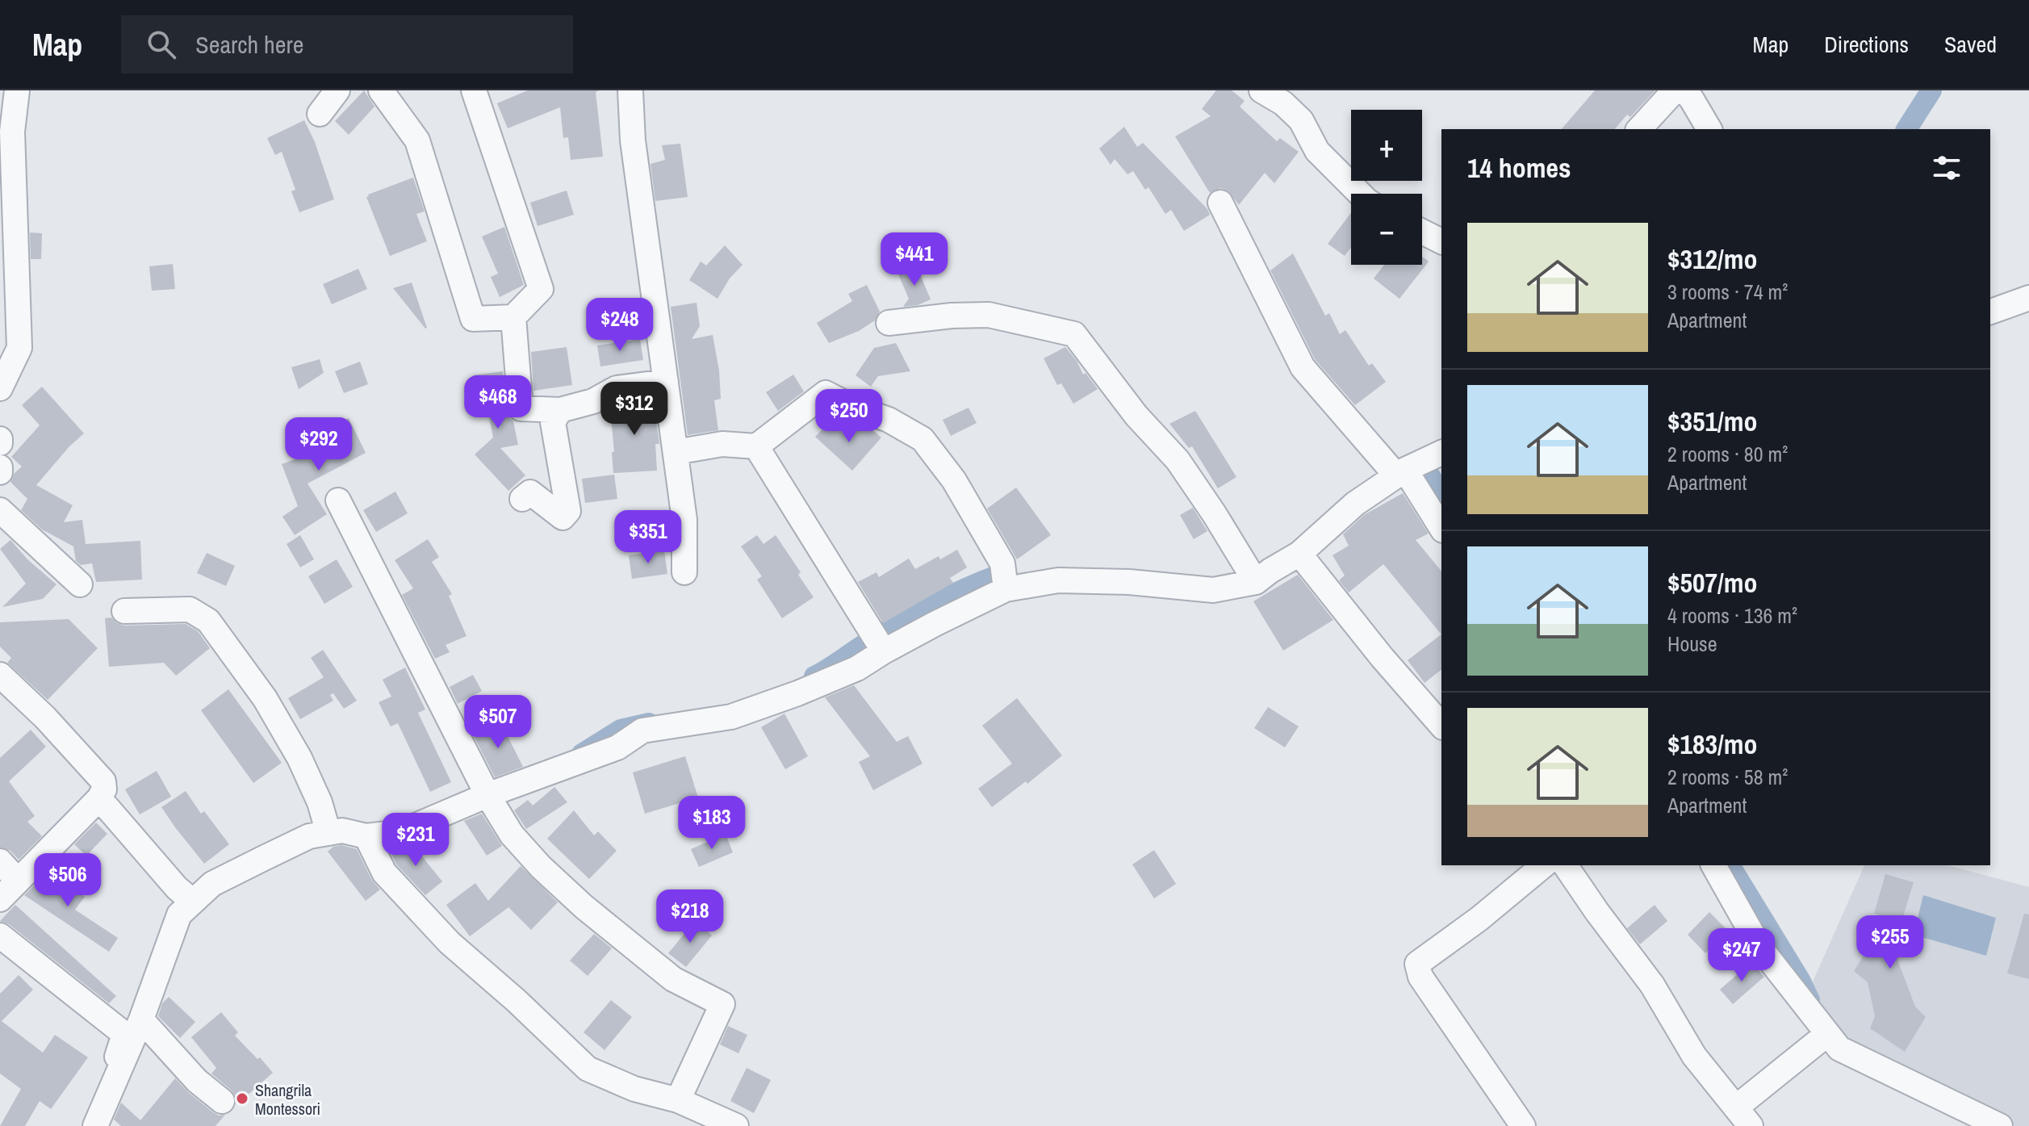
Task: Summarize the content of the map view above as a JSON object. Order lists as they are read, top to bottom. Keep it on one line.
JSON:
{"places":["Shangrila Montessori"],"page":{"header":"Map","search":"Search here","nav":["Map","Directions","Saved"],"map_buttons":["+","−"],"heading":"14 homes","list":[{"name":"$312/mo","note":"3 rooms · 74 m² · Apartment"},{"name":"$351/mo","note":"2 rooms · 80 m² · Apartment"},{"name":"$507/mo","note":"4 rooms · 136 m² · House"},{"name":"$183/mo","note":"2 rooms · 58 m² · Apartment"}],"price":["$441","$248","$468","$312","$250","$292","$351","$507","$183","$231","$506","$218","$255","$247"]}}
